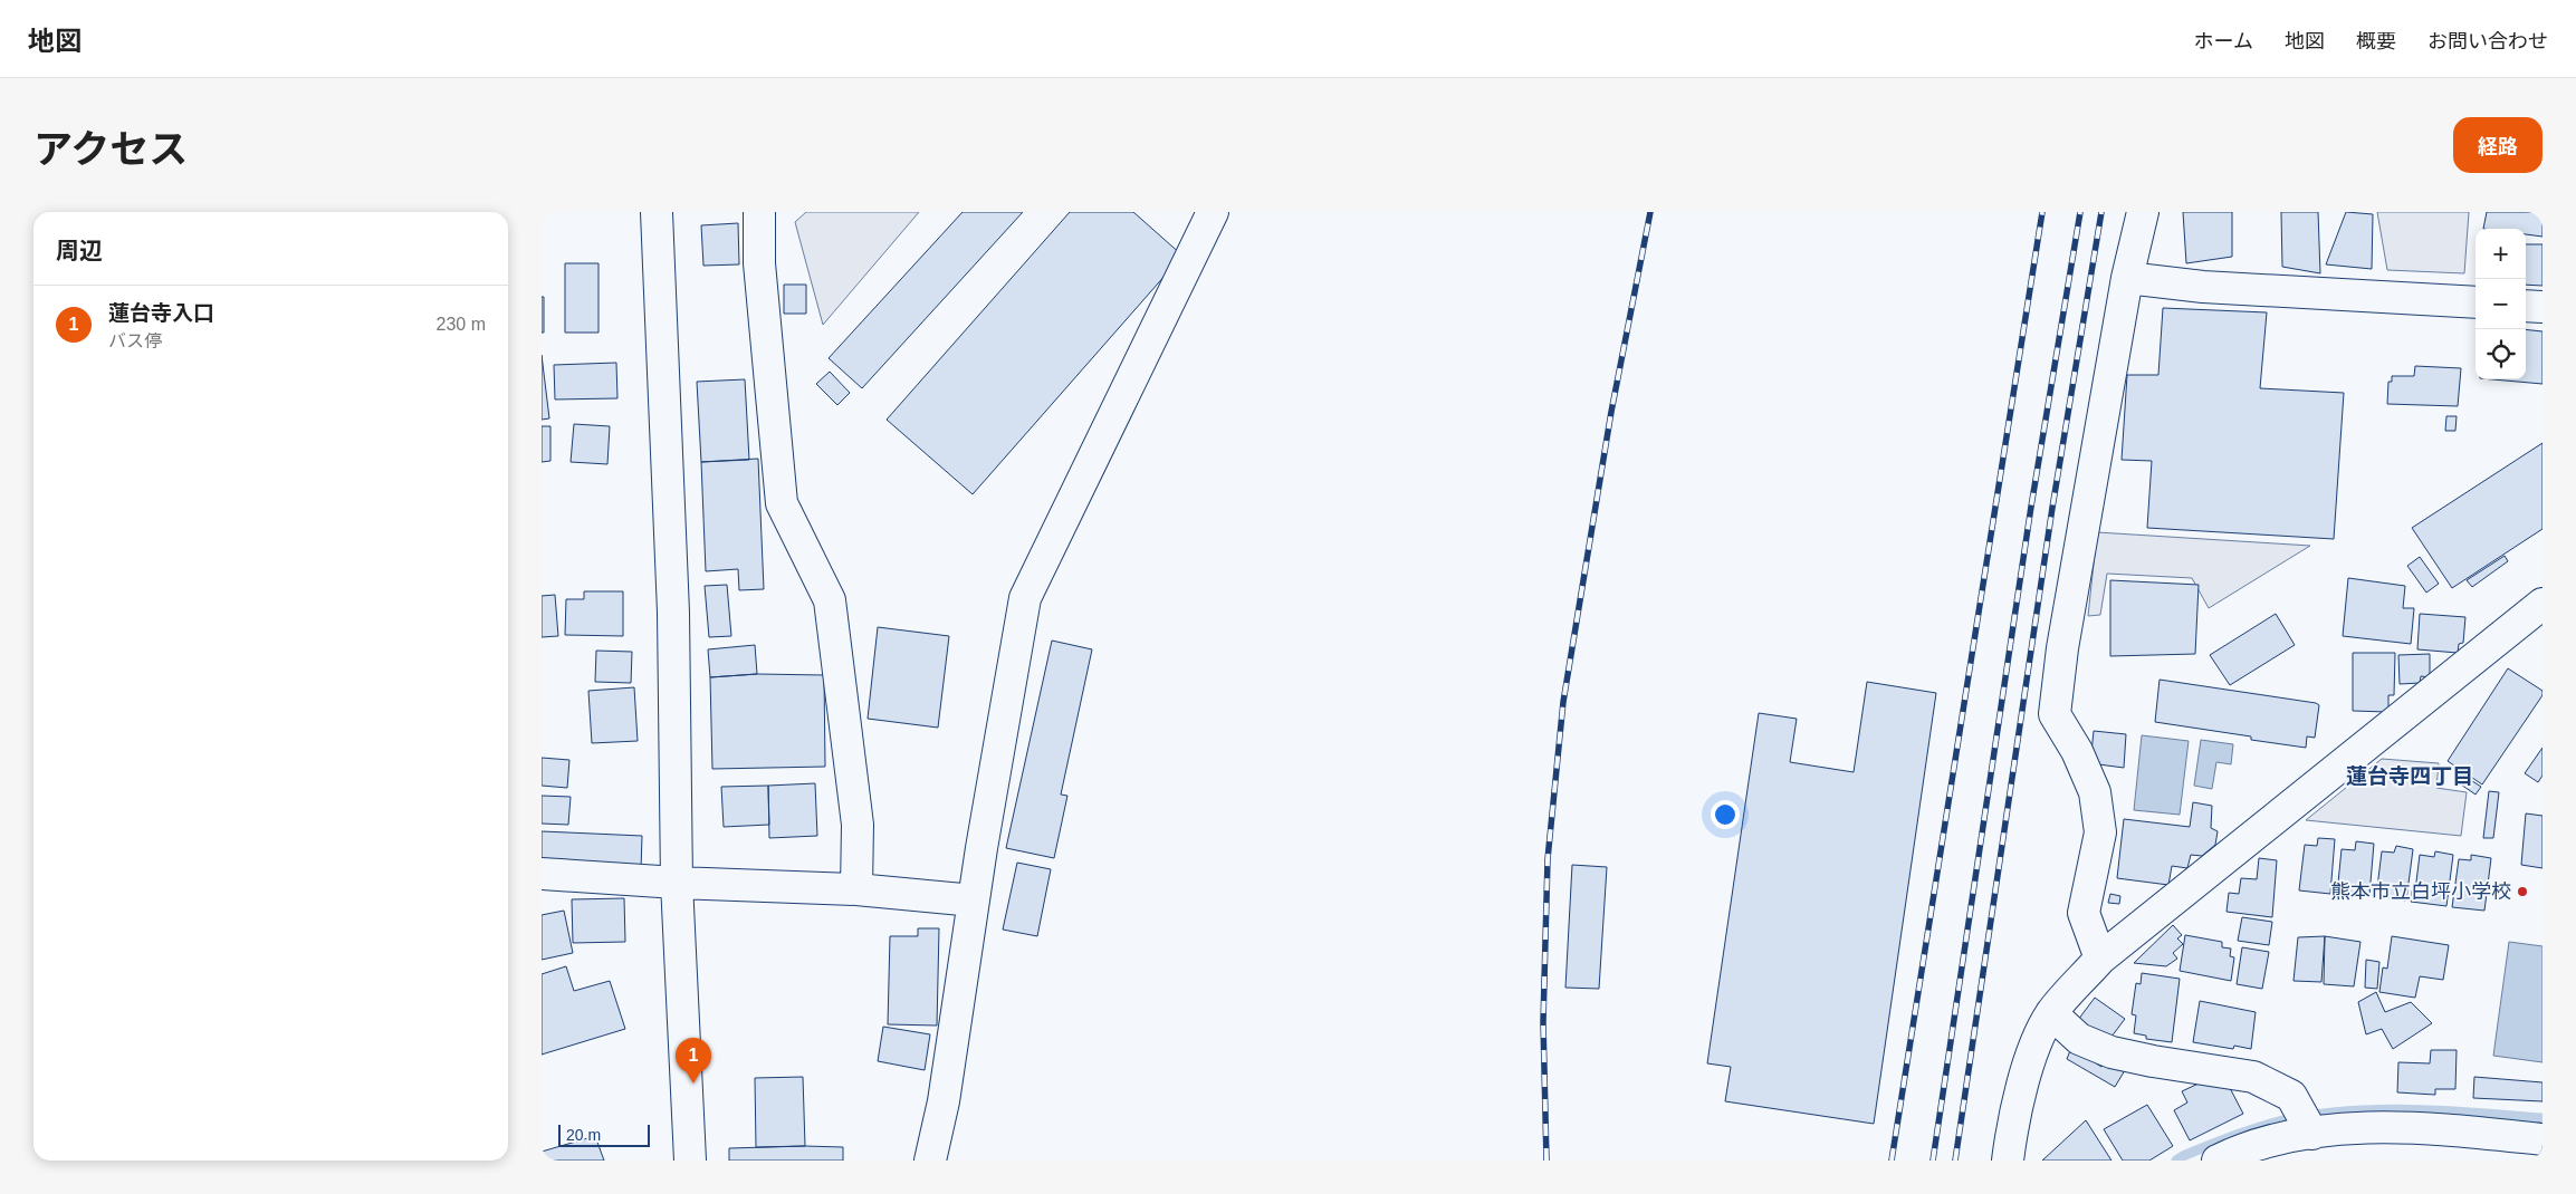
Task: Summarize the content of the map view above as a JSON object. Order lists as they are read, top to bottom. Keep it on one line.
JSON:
{"districts":["蓮台寺四丁目"],"places":["熊本市立白坪小学校"],"scale_bar":"20 m","page":{"header":"地図","nav":["ホーム","地図","概要","お問い合わせ"],"title":"アクセス","buttons":"経路","heading":"周辺","map_buttons":["+","−"],"list":[{"mark":"1","name":"蓮台寺入口","note":"バス停","value":"230 m"}],"pins":"1","scale":"20 m"}}
